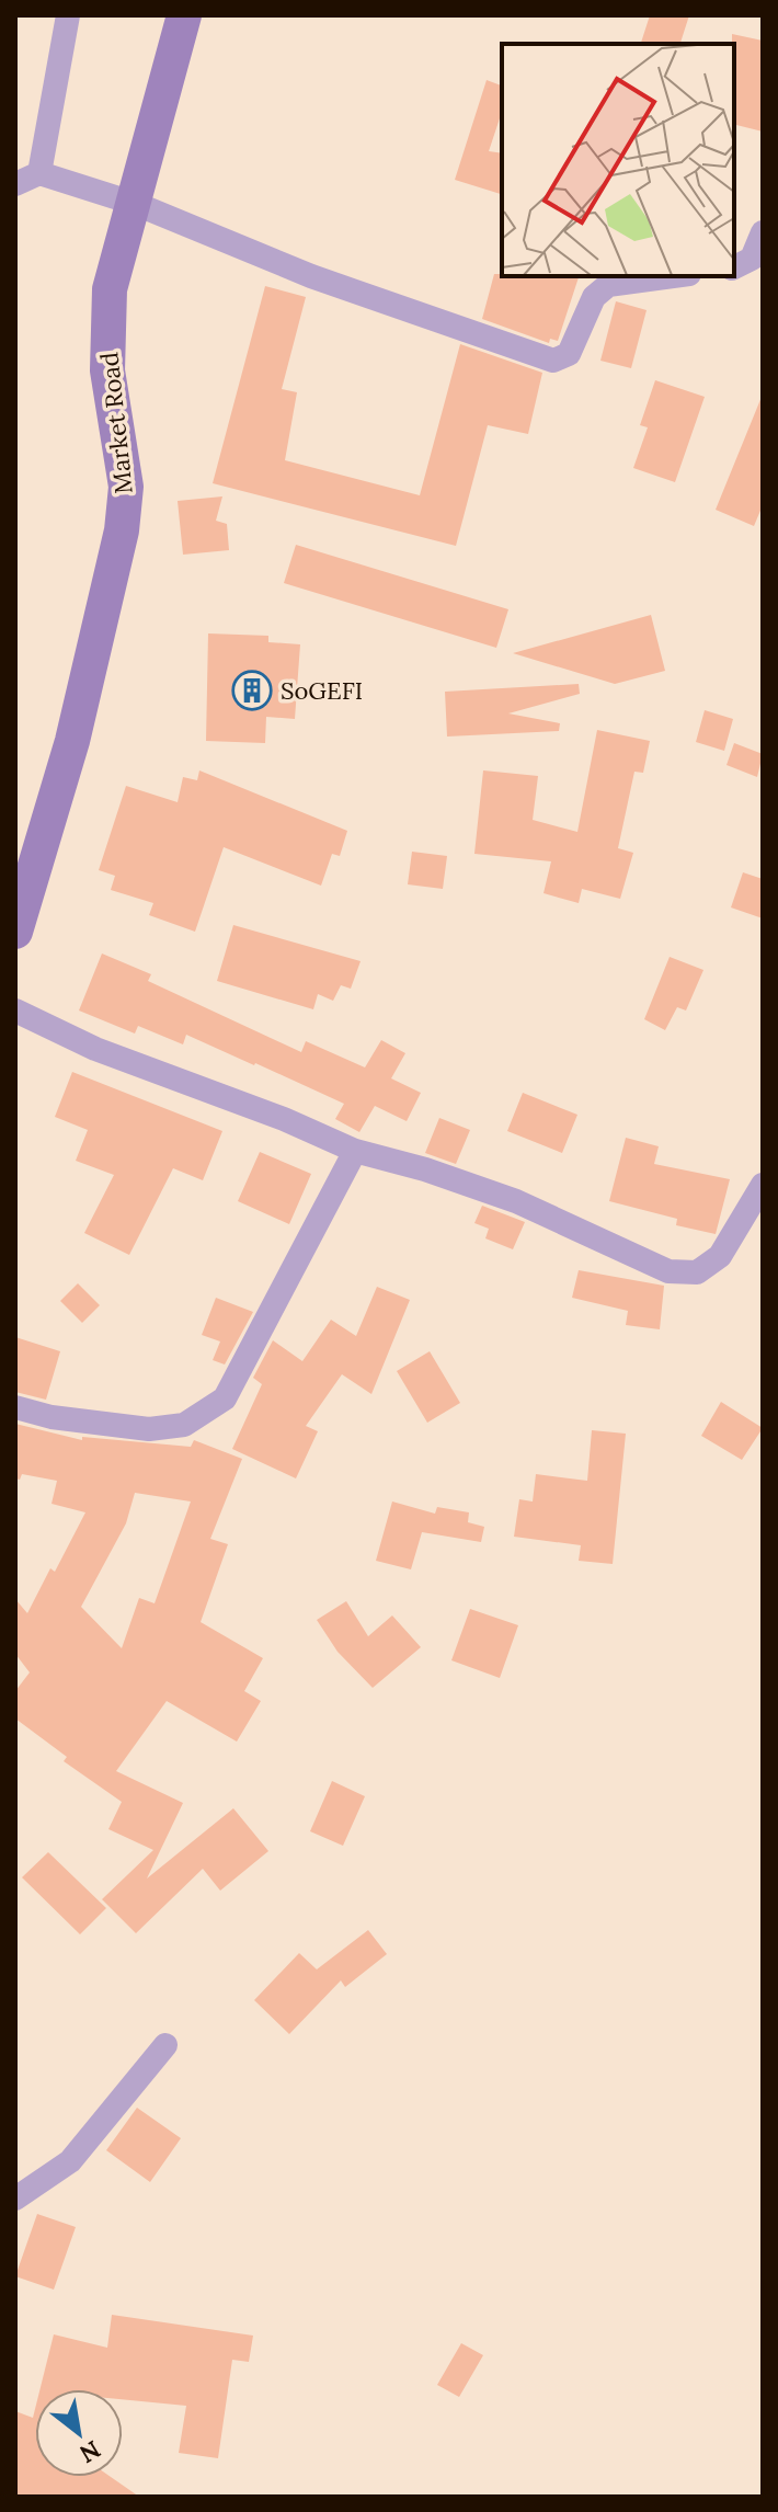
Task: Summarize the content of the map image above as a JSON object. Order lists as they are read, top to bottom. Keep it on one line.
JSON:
{"streets":{"main road":["Market Road"]},"places":{"building":["SoGEFI"]},"north":"bottom right"}
